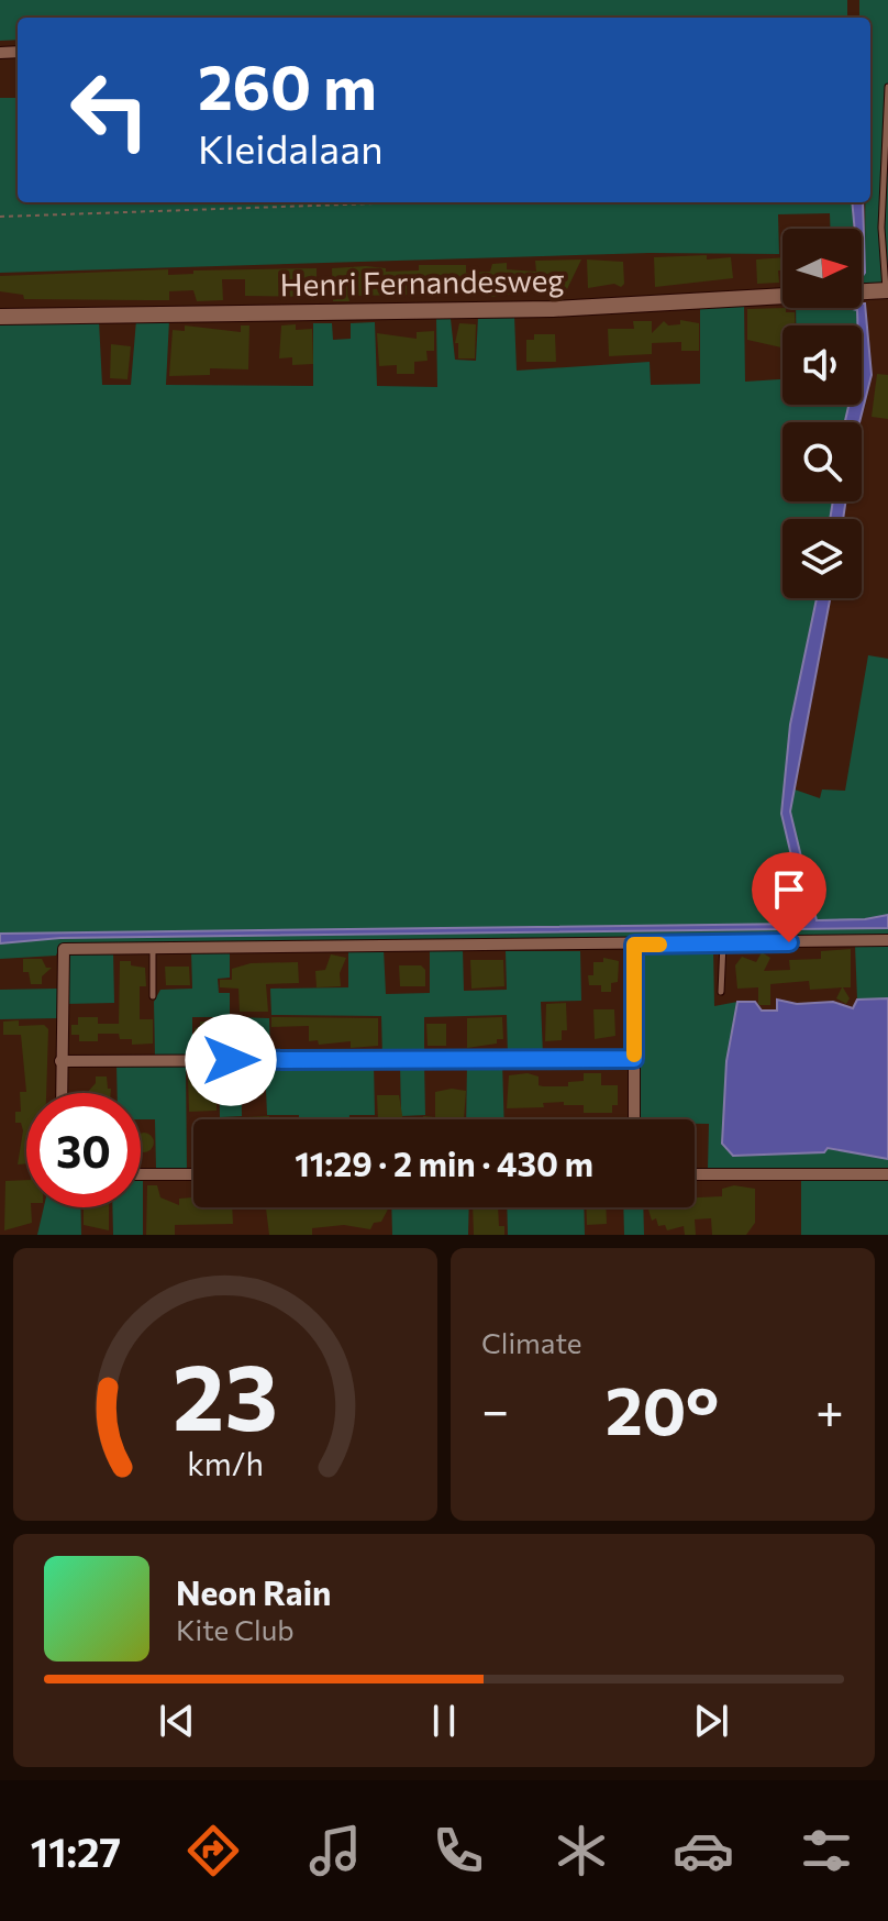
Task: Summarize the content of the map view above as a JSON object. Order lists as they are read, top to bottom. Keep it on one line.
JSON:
{"streets":{"street":["Henri Fernandesweg"]},"north":"right","page":{"turn":["260 m","Kleidalaan"],"limit":"30","trip":"11:29 · 2 min · 430 m","tile":"Climate","heat":["−","20°","+"],"song":["Neon Rain","Kite Club"],"tabs":"11:27","gauge":["23","km/h"]}}
